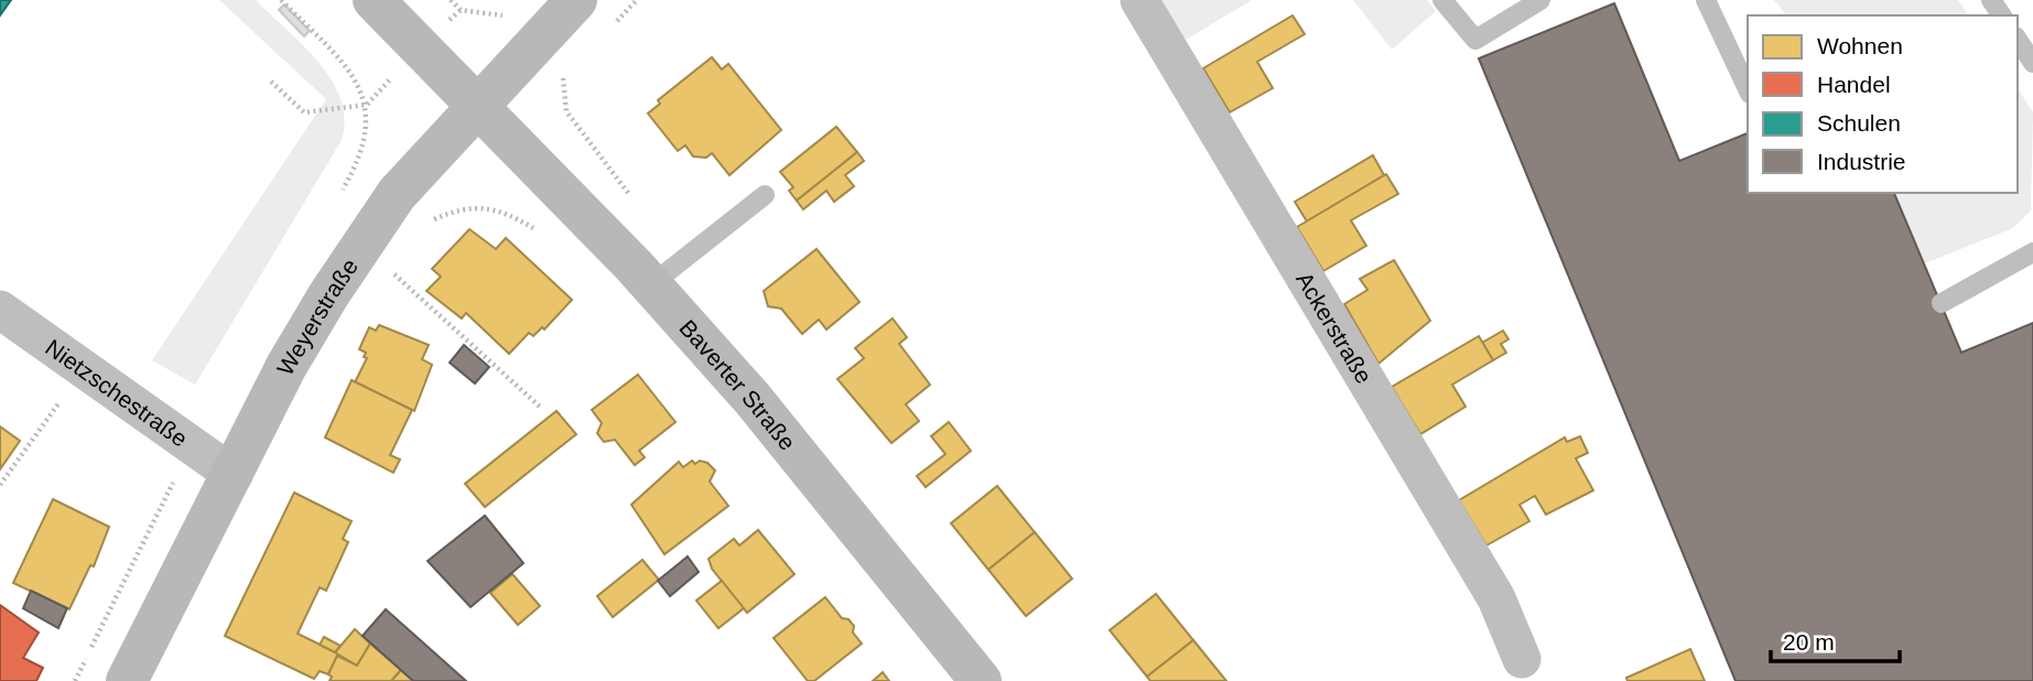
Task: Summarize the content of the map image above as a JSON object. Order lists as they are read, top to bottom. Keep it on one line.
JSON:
{"streets":{"main road":["Weyerstraße","Baverter Straße"],"street":["Ackerstraße","Nietzschestraße"]},"crossings":[["Weyerstraße","Baverter Straße"],["Weyerstraße","Nietzschestraße"]],"legend":["Wohnen","Handel","Schulen","Industrie"],"scale_bar":"20 m"}
